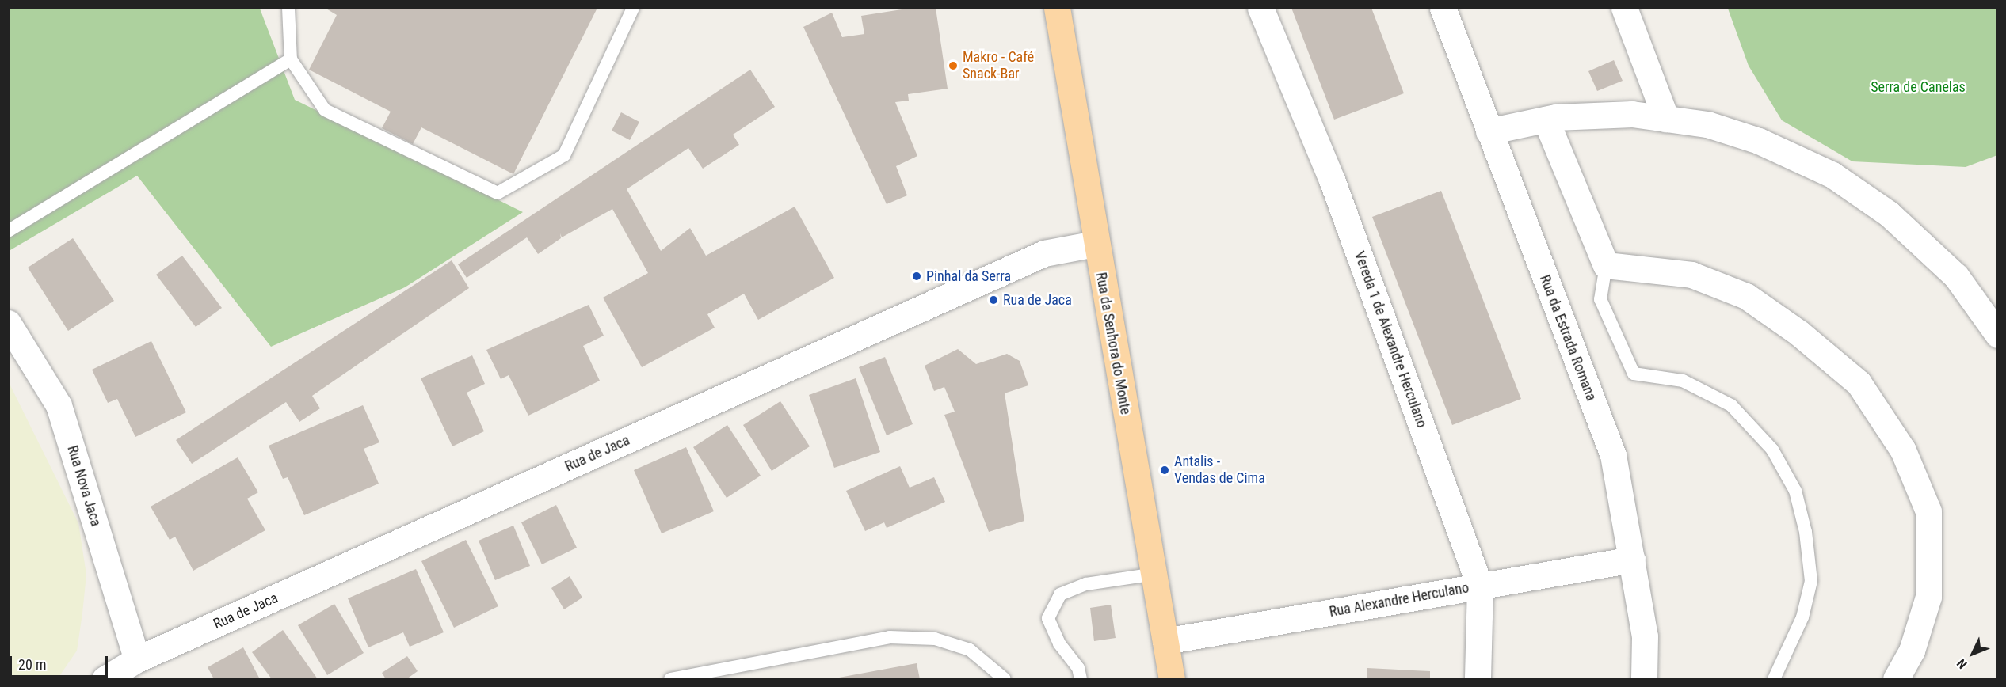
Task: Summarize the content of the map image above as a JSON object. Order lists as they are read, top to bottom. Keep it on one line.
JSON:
{"streets":{"main road":["Rua da Senhora do Monte"],"street":["Rua da Estrada Romana","Vereda 1 de Alexandre Herculano","Rua de Jaca","Rua Nova Jaca","Rua Alexandre Herculano"]},"crossings":[["Rua da Estrada Romana","Rua Alexandre Herculano"],["Vereda 1 de Alexandre Herculano","Rua Alexandre Herculano"],["Rua da Senhora do Monte","Rua de Jaca"],["Rua da Senhora do Monte","Rua Alexandre Herculano"],["Rua de Jaca","Rua Nova Jaca"]],"parks":["Serra de Canelas"],"places":["Makro - Café Snack-Bar","Pinhal da Serra","Rua de Jaca","Antalis - Vendas de Cima"],"scale_bar":"20 m","north":"bottom left"}
